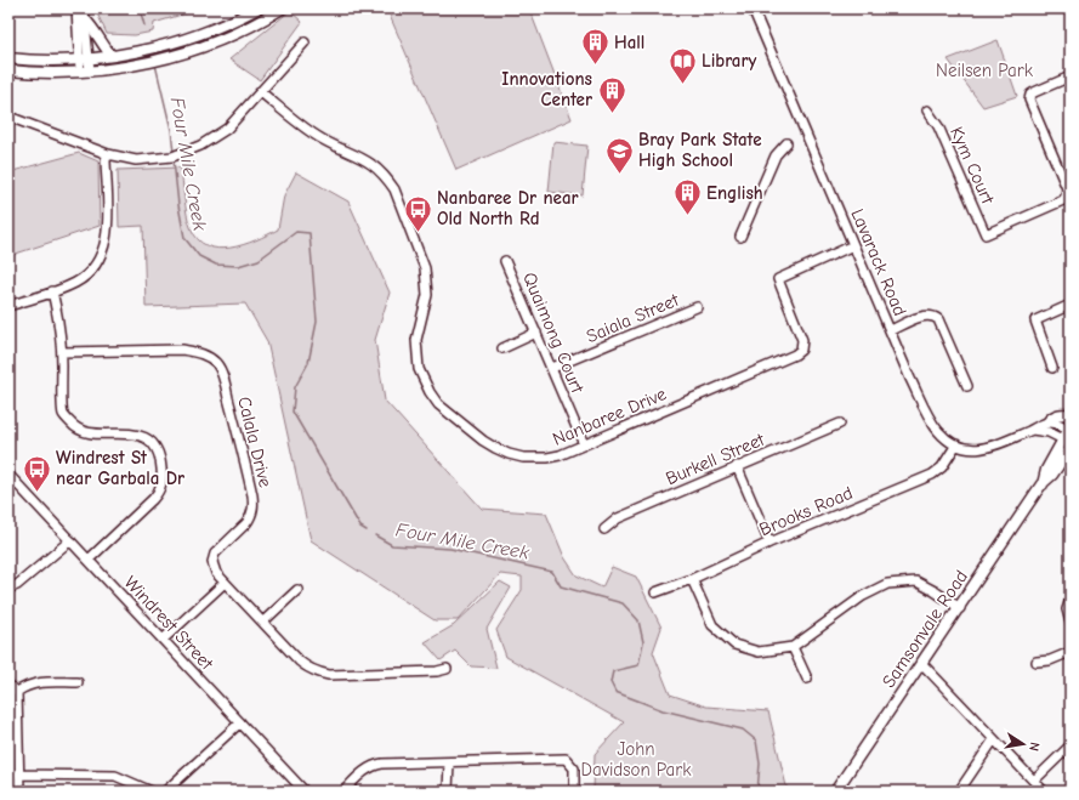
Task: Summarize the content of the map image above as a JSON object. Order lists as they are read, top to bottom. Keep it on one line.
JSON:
{"streets":{"main road":["Samsonvale Road"],"street":["Kym Court","Lavarack Road","Saiala Street","Quaimong Court","Nanbaree Drive","Calala Drive","Burkell Street","Brooks Road","Windrest Street"]},"crossings":[["Lavarack Road","Nanbaree Drive"],["Lavarack Road","Brooks Road"],["Saiala Street","Quaimong Court"],["Quaimong Court","Nanbaree Drive"]],"water":["Four Mile Creek"],"parks":["Neilsen Park","John Davidson Park"],"places":{"building":["Hall","Innovations Center","English"],"library":["Library"],"school or university":["Bray Park State High School"],"bus stop":["Nanbaree Dr near Old North Rd","Windrest St near Garbala Dr"]},"north":"right"}
